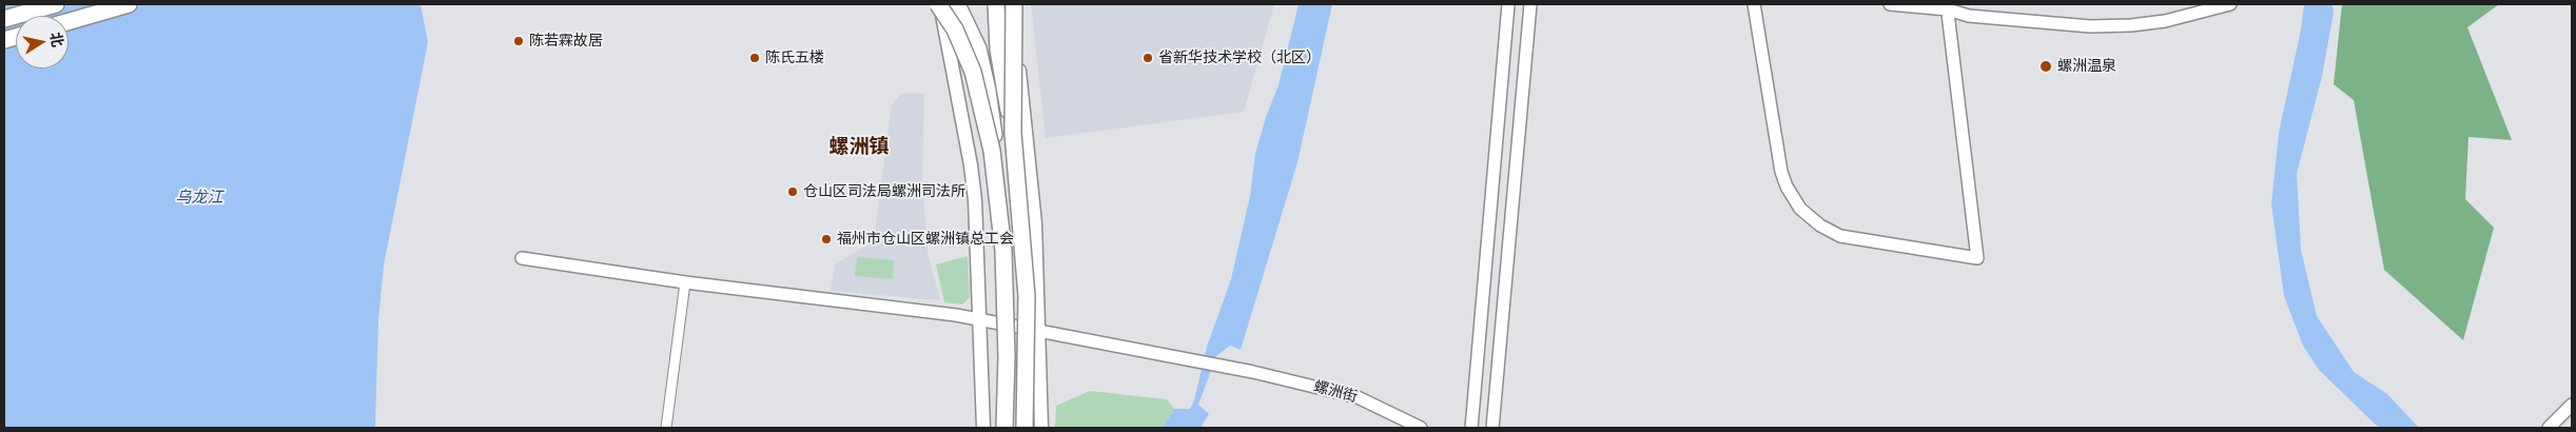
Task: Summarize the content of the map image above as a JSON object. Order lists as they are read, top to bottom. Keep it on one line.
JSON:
{"streets":{"street":["螺洲街"]},"districts":["螺洲镇"],"water":["乌龙江"],"places":["陈若霖故居","陈氏五楼","省新华技术学校（北区）","螺洲温泉","仓山区司法局螺洲司法所","福州市仓山区螺洲镇总工会"],"north":"right"}
